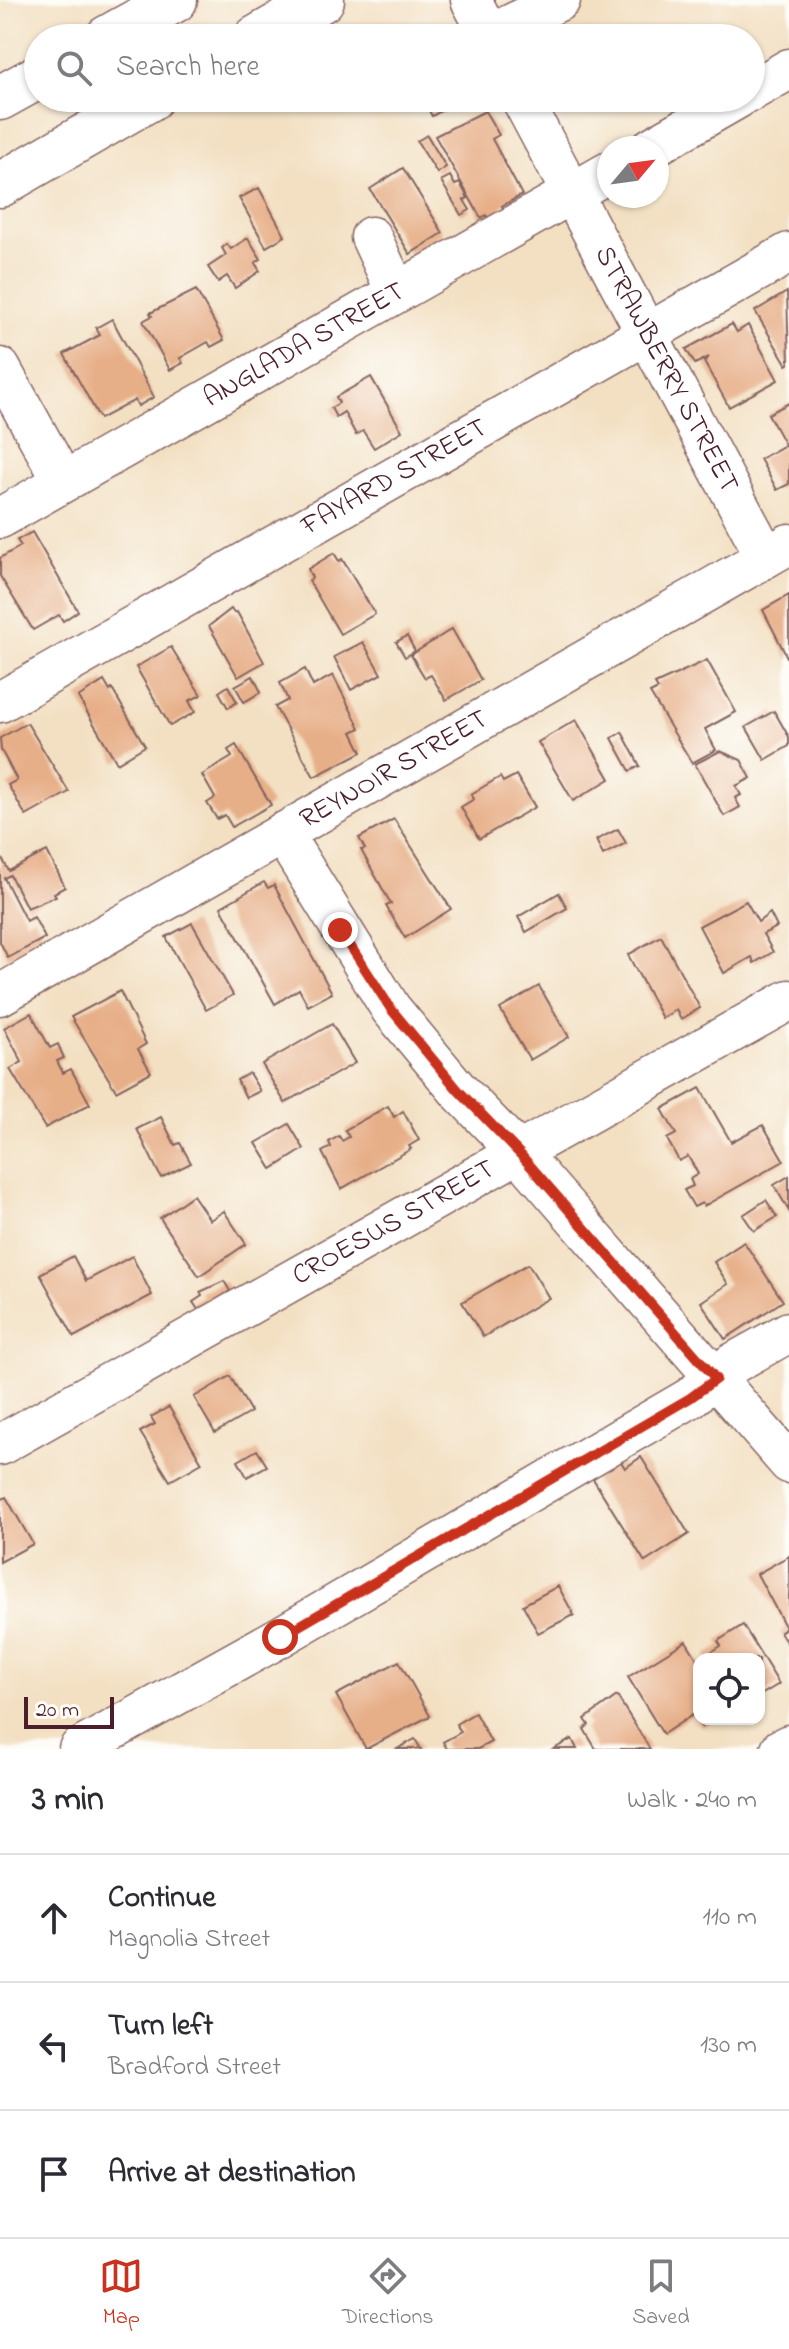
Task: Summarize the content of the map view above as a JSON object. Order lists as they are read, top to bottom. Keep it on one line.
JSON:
{"streets":{"street":["ANGLADA STREET","STRAWBERRY STREET","FAYARD STREET","REYNOIR STREET","CROESUS STREET"]},"crossings":[["ANGLADA STREET","STRAWBERRY STREET"],["STRAWBERRY STREET","FAYARD STREET"],["STRAWBERRY STREET","REYNOIR STREET"]],"scale_bar":"20 m","north":"top right","page":{"search":"Search here","scale":"20 m","heading":["3 min","Walk · 240 m"],"list":[["Continue","Magnolia Street","110 m"],["Turn left","Bradford Street","130 m"],"Arrive at destination"],"nav":["Map","Directions","Saved"]}}
